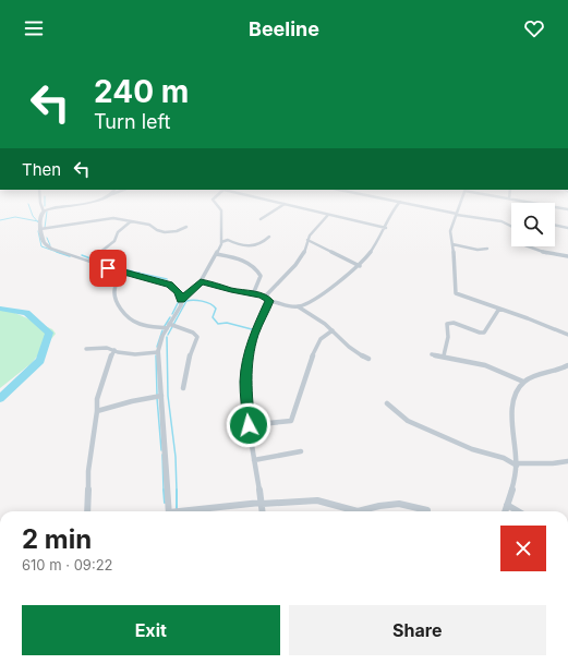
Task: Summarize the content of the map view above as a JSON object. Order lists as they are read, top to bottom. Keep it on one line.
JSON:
{"page":{"header":"Beeline","turn":["240 m","Turn left"],"then":"Then","heading":["2 min","610 m · 09:22"],"buttons":["Exit","Share"]}}
